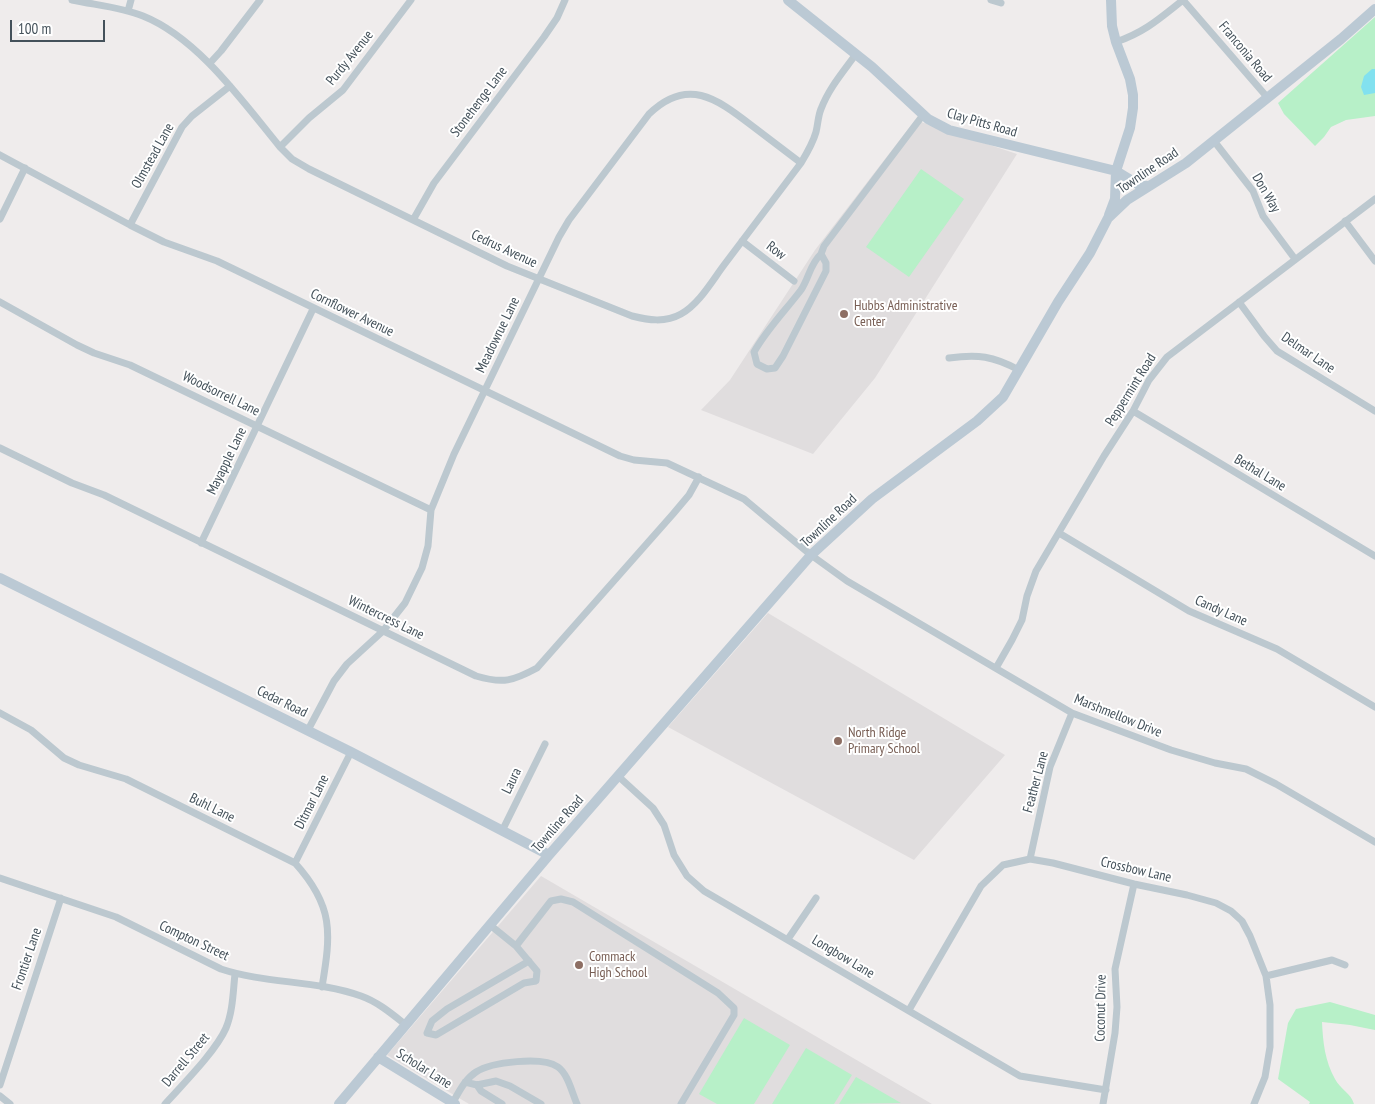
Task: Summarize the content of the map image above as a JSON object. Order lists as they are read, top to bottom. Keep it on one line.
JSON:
{"streets":{"main road":["Clay Pitts Road","Townline Road","Cedar Road","Scholar Lane"],"street":["Franconia Road","Purdy Avenue","Stonehenge Lane","Olmstead Lane","Don Way","Cedrus Avenue","Row","Cornflower Avenue","Meadowrue Lane","Delmar Lane","Peppermint Road","Woodsorrell Lane","Mayapple Lane","Bethal Lane","Candy Lane","Wintercress Lane","Marshmellow Drive","Laura","Feather Lane","Ditmar Lane","Buhl Lane","Crossbow Lane","Compton Street","Longbow Lane","Frontier Lane","Coconut Drive","Darrell Street"]},"crossings":[["Franconia Road","Townline Road"],["Purdy Avenue","Cedrus Avenue"],["Stonehenge Lane","Cedrus Avenue"],["Clay Pitts Road","Townline Road"],["Clay Pitts Road","Cedrus Avenue"],["Olmstead Lane","Cedrus Avenue"],["Olmstead Lane","Cornflower Avenue"],["Townline Road","Don Way"],["Townline Road","Cornflower Avenue"],["Townline Road","Cedar Road"],["Townline Road","Marshmellow Drive"],["Townline Road","Compton Street"],["Townline Road","Longbow Lane"],["Townline Road","Scholar Lane"],["Don Way","Peppermint Road"],["Cedrus Avenue","Row"],["Cedrus Avenue","Meadowrue Lane"],["Cornflower Avenue","Meadowrue Lane"],["Cornflower Avenue","Mayapple Lane"],["Cornflower Avenue","Wintercress Lane"],["Cornflower Avenue","Marshmellow Drive"],["Meadowrue Lane","Woodsorrell Lane"],["Meadowrue Lane","Wintercress Lane"],["Meadowrue Lane","Cedar Road"],["Delmar Lane","Peppermint Road"],["Peppermint Road","Bethal Lane"],["Peppermint Road","Candy Lane"],["Peppermint Road","Marshmellow Drive"],["Woodsorrell Lane","Mayapple Lane"],["Mayapple Lane","Wintercress Lane"],["Cedar Road","Laura"],["Cedar Road","Ditmar Lane"],["Marshmellow Drive","Feather Lane"],["Feather Lane","Crossbow Lane"],["Ditmar Lane","Buhl Lane"],["Buhl Lane","Compton Street"],["Crossbow Lane","Longbow Lane"],["Crossbow Lane","Coconut Drive"],["Compton Street","Frontier Lane"],["Compton Street","Darrell Street"],["Longbow Lane","Coconut Drive"]],"places":["Hubbs Administrative Center","North Ridge Primary School","Commack High School"],"scale_bar":"100 m"}
